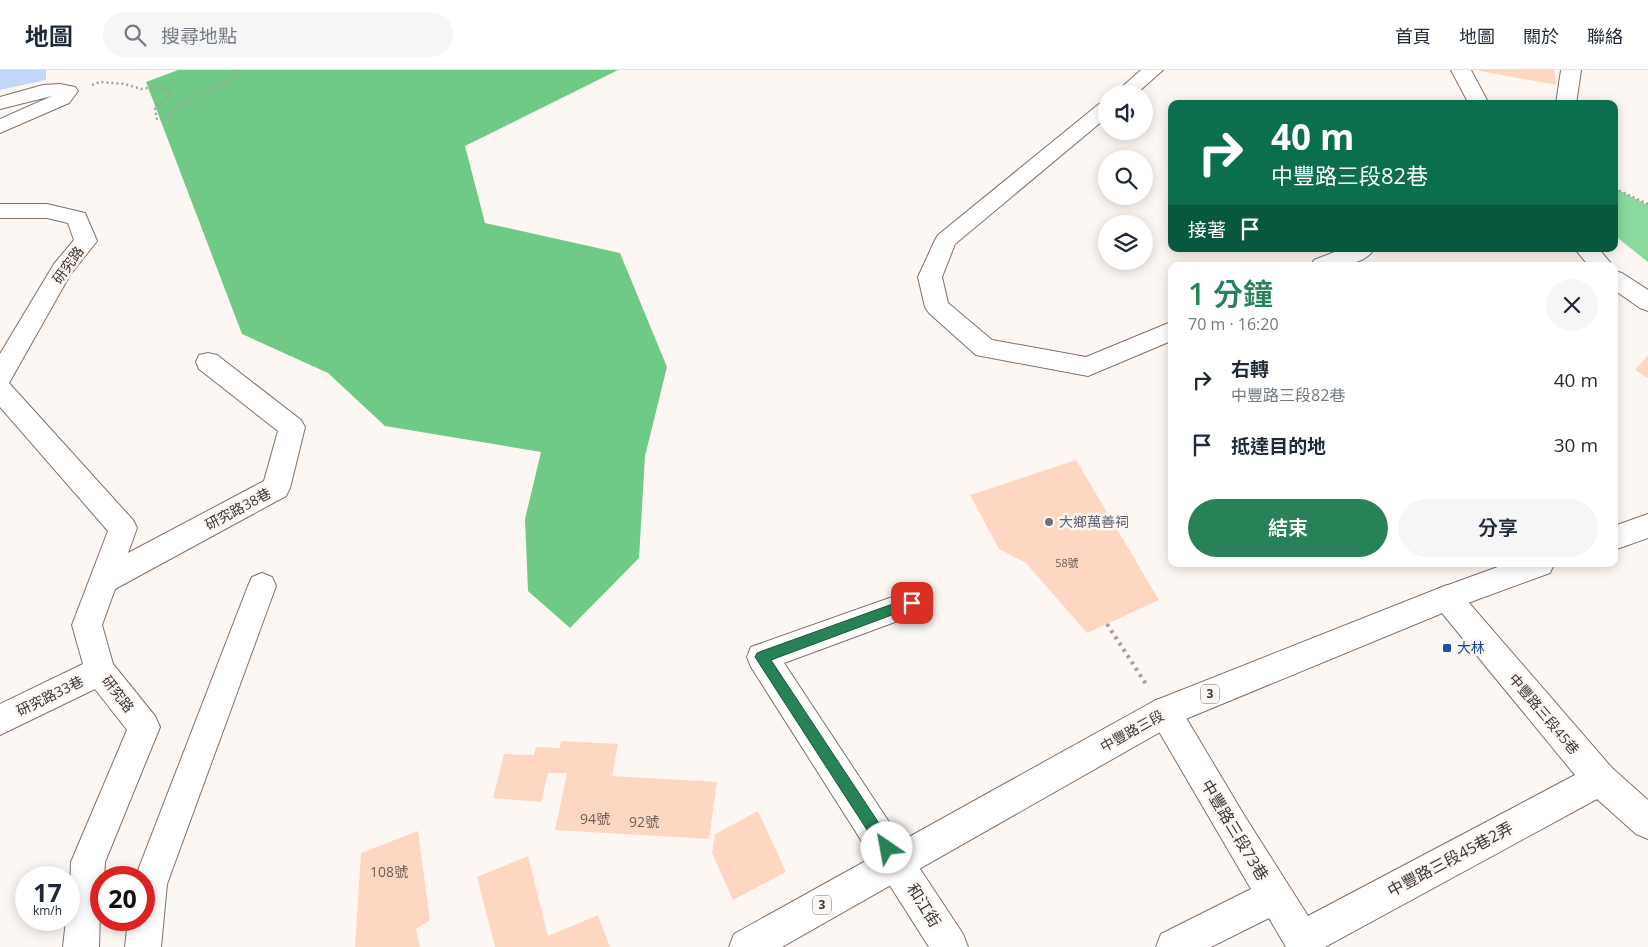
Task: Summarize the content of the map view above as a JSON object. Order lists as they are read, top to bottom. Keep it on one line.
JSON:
{"streets":{"street":["研究路","研究路38巷","3","研究路33巷","中豐路三段45巷","中豐路三段","中豐路三段73巷","中豐路三段45巷2弄","和江街"]},"crossings":[["研究路","研究路38巷"],["研究路","研究路33巷"],["中豐路三段45巷","中豐路三段"],["中豐路三段45巷","中豐路三段45巷2弄"],["中豐路三段","中豐路三段73巷"],["中豐路三段","和江街"],["中豐路三段73巷","中豐路三段45巷2弄"]],"places":{"other":["大鄉萬善祠"],"transit":["大林"]},"house_numbers":["58號","94號","92號","108號"],"page":{"header":"地圖","search":"搜尋地點","nav":["首頁","地圖","關於","聯絡"],"turn":["40 m","中豐路三段82巷"],"then":"接著","heading":["1 分鐘","70 m · 16:20"],"list":[{"name":"右轉","note":"中豐路三段82巷","value":"40 m"},{"name":"抵達目的地","value":"30 m"}],"buttons":["結束","分享"],"speed":"17 km/h","limit":"20"}}
